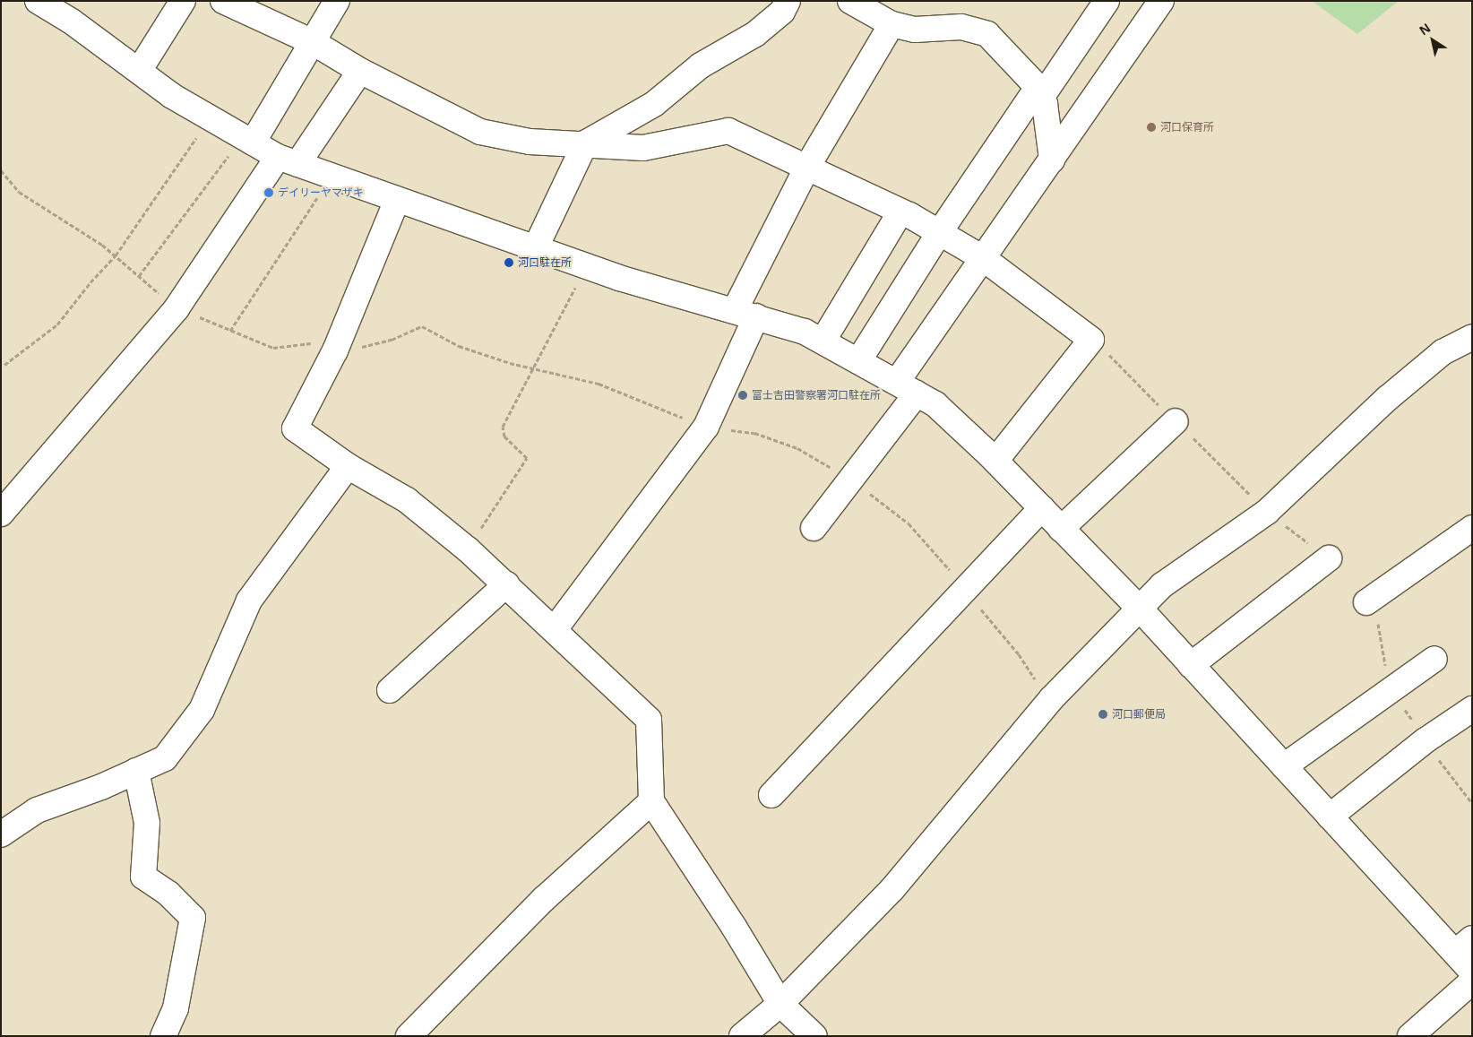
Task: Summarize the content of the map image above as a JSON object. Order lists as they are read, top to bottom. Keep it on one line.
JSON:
{"places":["河口保育所","デイリーヤマザキ","河口駐在所","富士吉田警察署河口駐在所","河口郵便局"],"north":"top left"}
